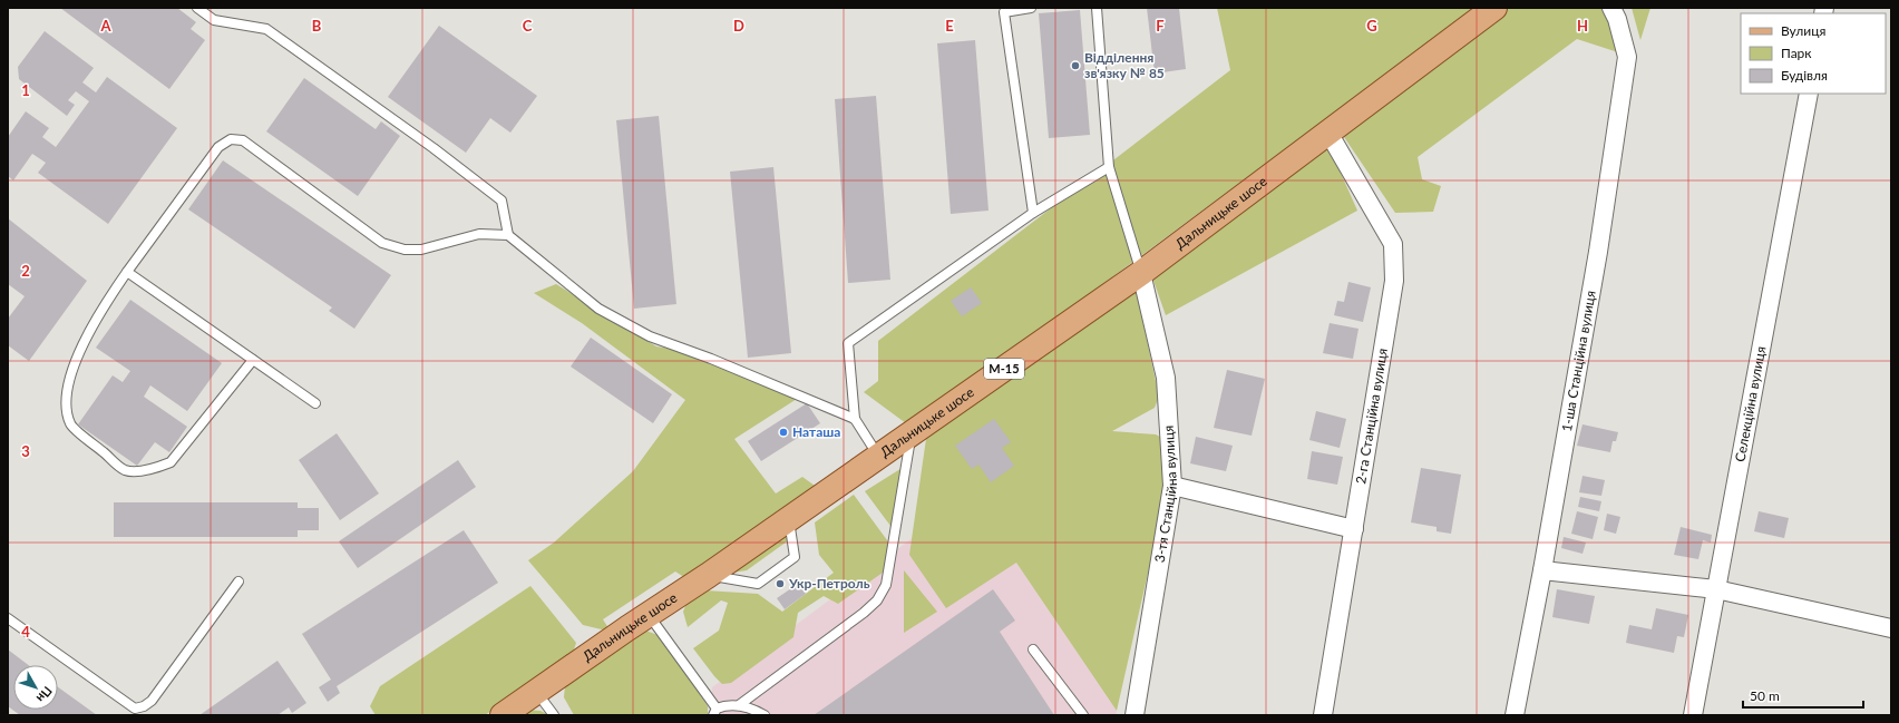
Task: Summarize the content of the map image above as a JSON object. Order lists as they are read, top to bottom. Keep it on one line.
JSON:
{"streets":{"main road":["Дальницьке шосе","М-15"],"street":["1-ша Станційна вулиця","Селекційна вулиця","2-га Станційна вулиця","3-тя Станційна вулиця"]},"crossings":[["Дальницьке шосе","2-га Станційна вулиця"],["Дальницьке шосе","3-тя Станційна вулиця"]],"places":["Відділення зв'язку № 85","Наташа","Укр-Петроль"],"legend":["Вулиця","Парк","Будівля"],"scale_bar":"50 m","north":"bottom right","grid":{"columns":["A","B","C","D","E","F","G","H"],"rows":["1","2","3","4"]}}
